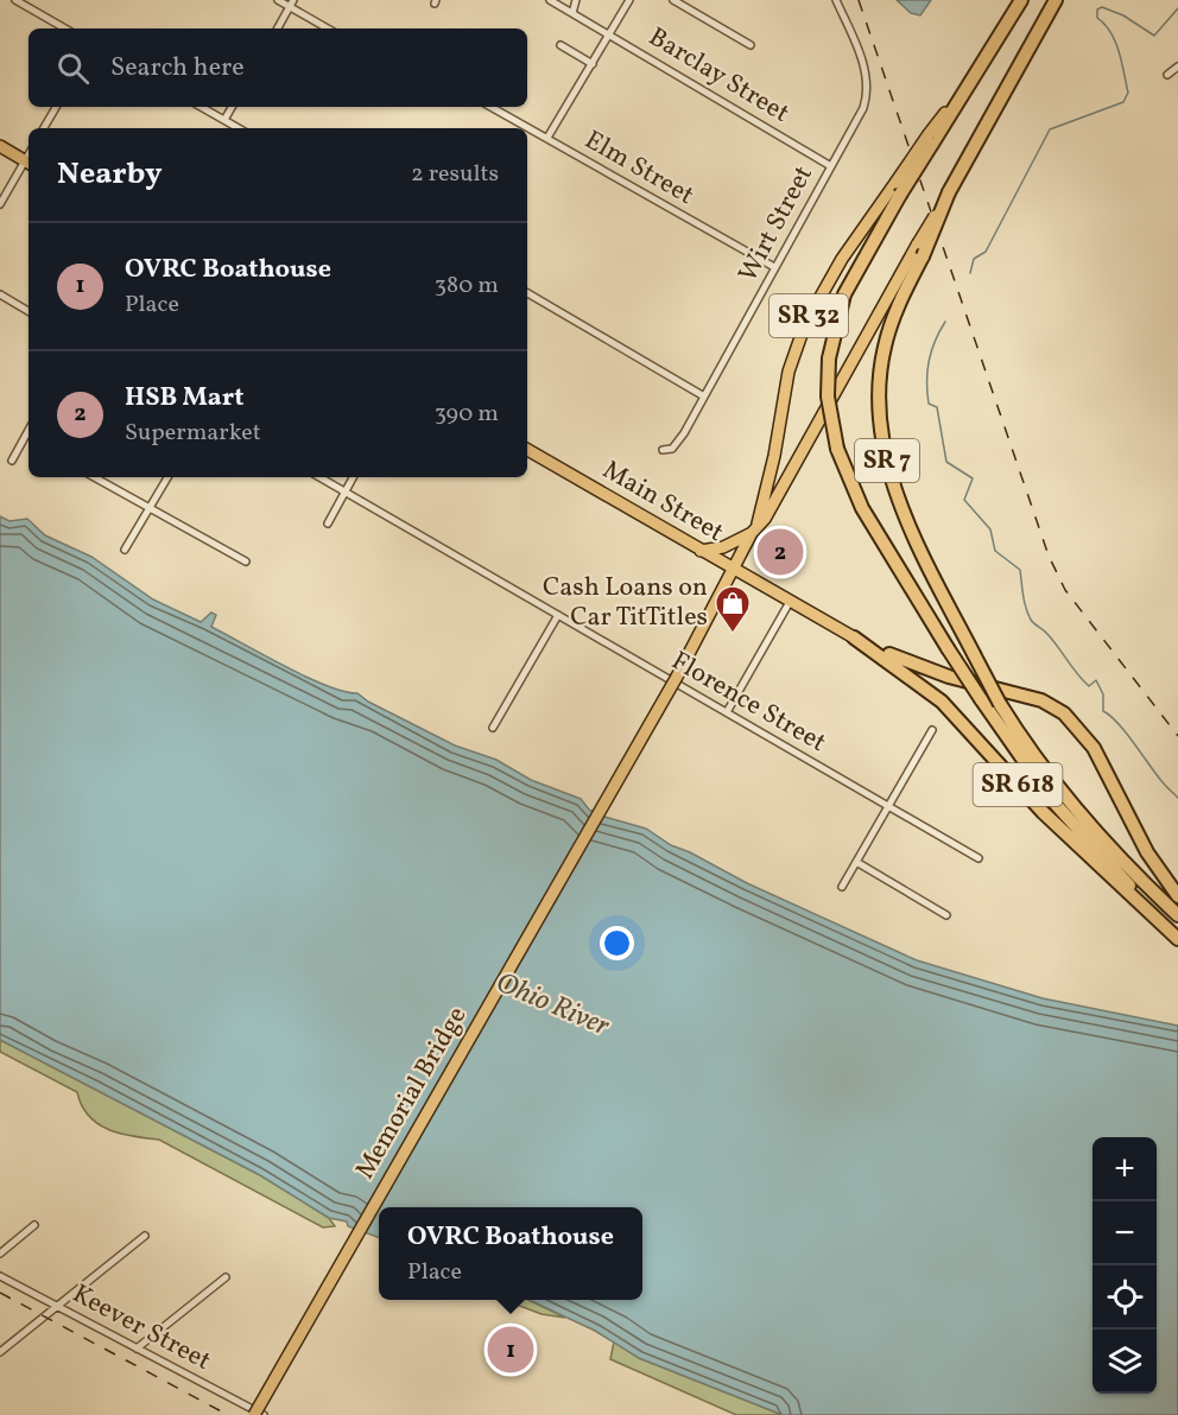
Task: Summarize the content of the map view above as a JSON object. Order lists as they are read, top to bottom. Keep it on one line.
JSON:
{"streets":{"highway":["SR 7","SR 618"],"main road":["SR 32","Main Street","Memorial Bridge"],"street":["Barclay Street","Elm Street","Wirt Street","Florence Street","Keever Street"]},"crossings":[["Barclay Street","Wirt Street"],["Elm Street","Wirt Street"],["SR 32","SR 7"],["SR 32","Main Street"],["SR 32","Memorial Bridge"],["Main Street","SR 618"],["Main Street","Memorial Bridge"]],"water":["Ohio River"],"places":{"shop":["Cash Loans on Car TitTitles"]},"page":{"search":"Search here","heading":["Nearby","2 results"],"list":[{"mark":"1","name":"OVRC Boathouse","note":"Place","value":"380 m"},{"mark":"2","name":"HSB Mart","note":"Supermarket","value":"390 m"}],"pins":["2","1"],"map_buttons":["+","−"],"popup":["OVRC Boathouse","Place"]}}
